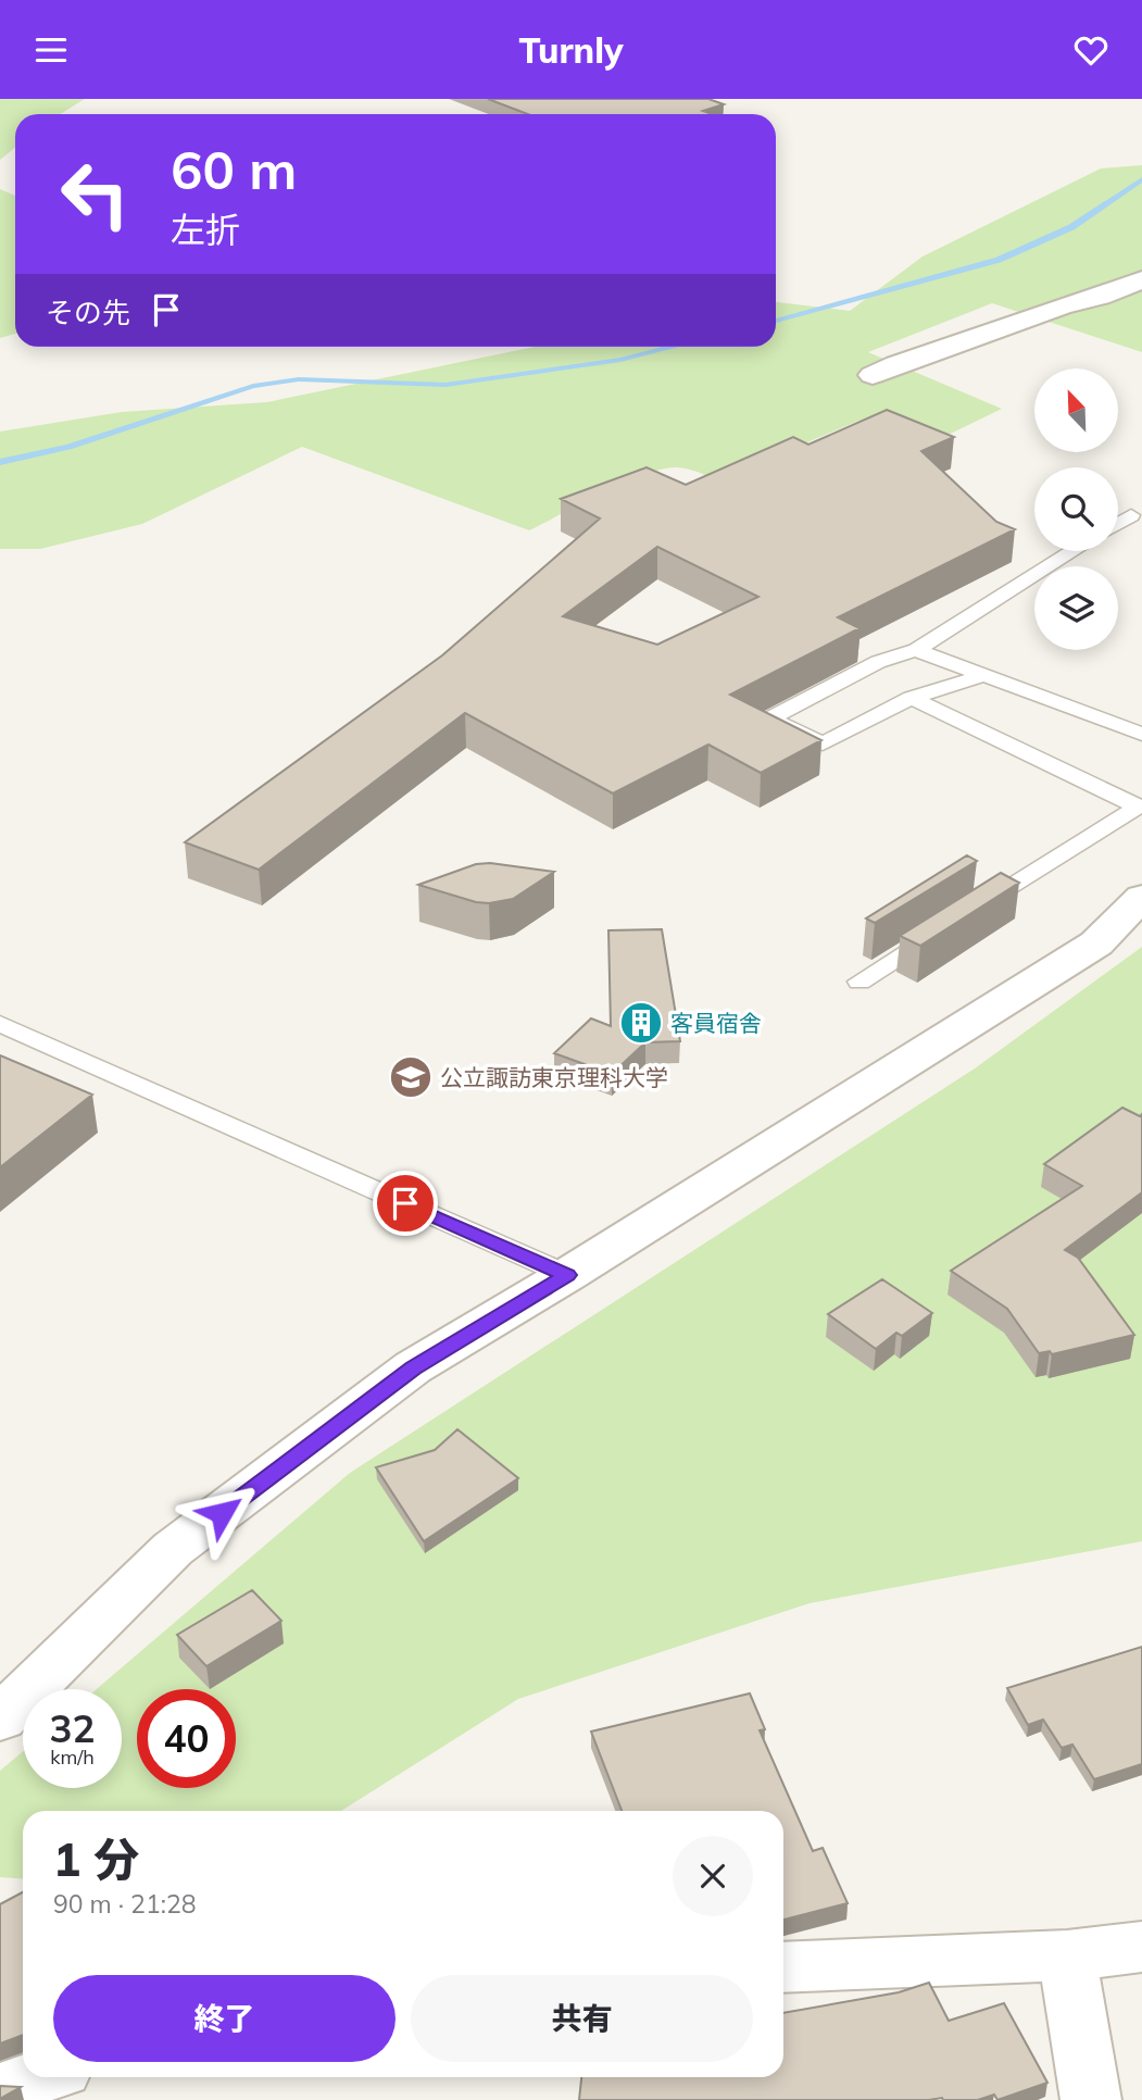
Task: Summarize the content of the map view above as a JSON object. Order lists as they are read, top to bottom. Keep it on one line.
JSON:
{"places":{"building":["客員宿舎"],"school or university":["公立諏訪東京理科大学"]},"north":"top left","page":{"header":"Turnly","turn":["60 m","左折"],"then":"その先","speed":"32 km/h","limit":"40","heading":["1 分","90 m · 21:28"],"buttons":["終了","共有"]}}
